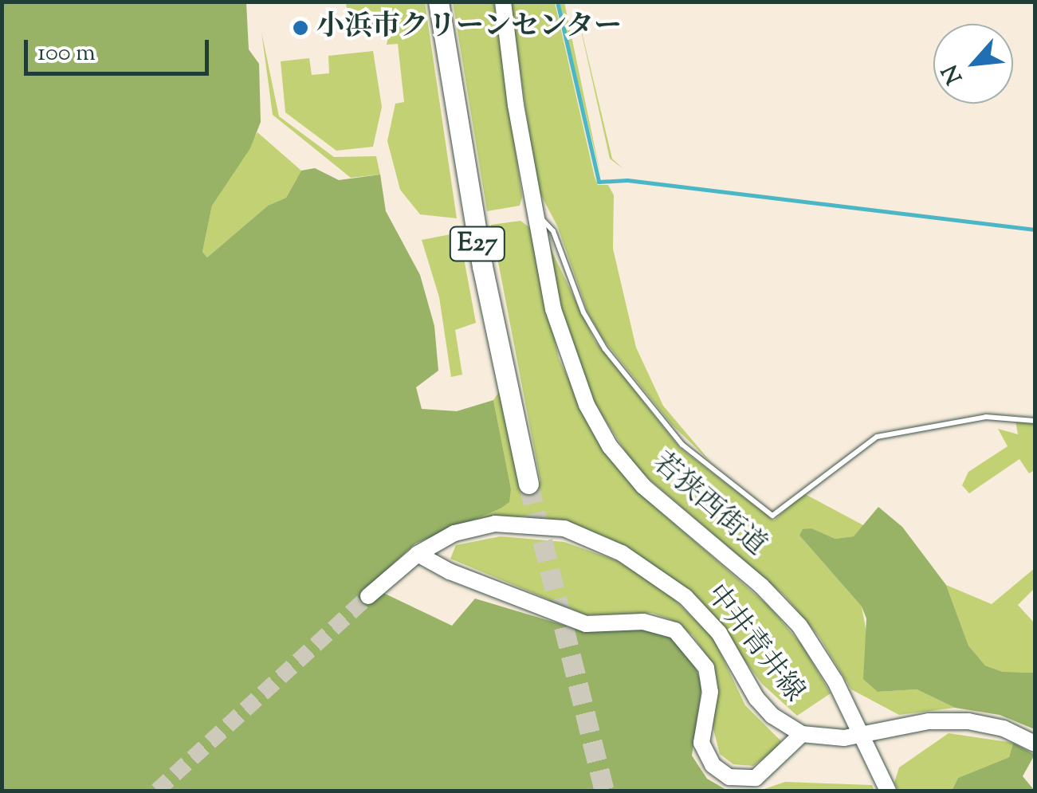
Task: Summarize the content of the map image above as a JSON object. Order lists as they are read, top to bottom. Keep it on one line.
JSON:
{"streets":{"highway":["E27"],"street":["若狭西街道","中井青井線"]},"crossings":[["若狭西街道","中井青井線"]],"places":["小浜市クリーンセンター"],"scale_bar":"100 m","north":"bottom left"}
